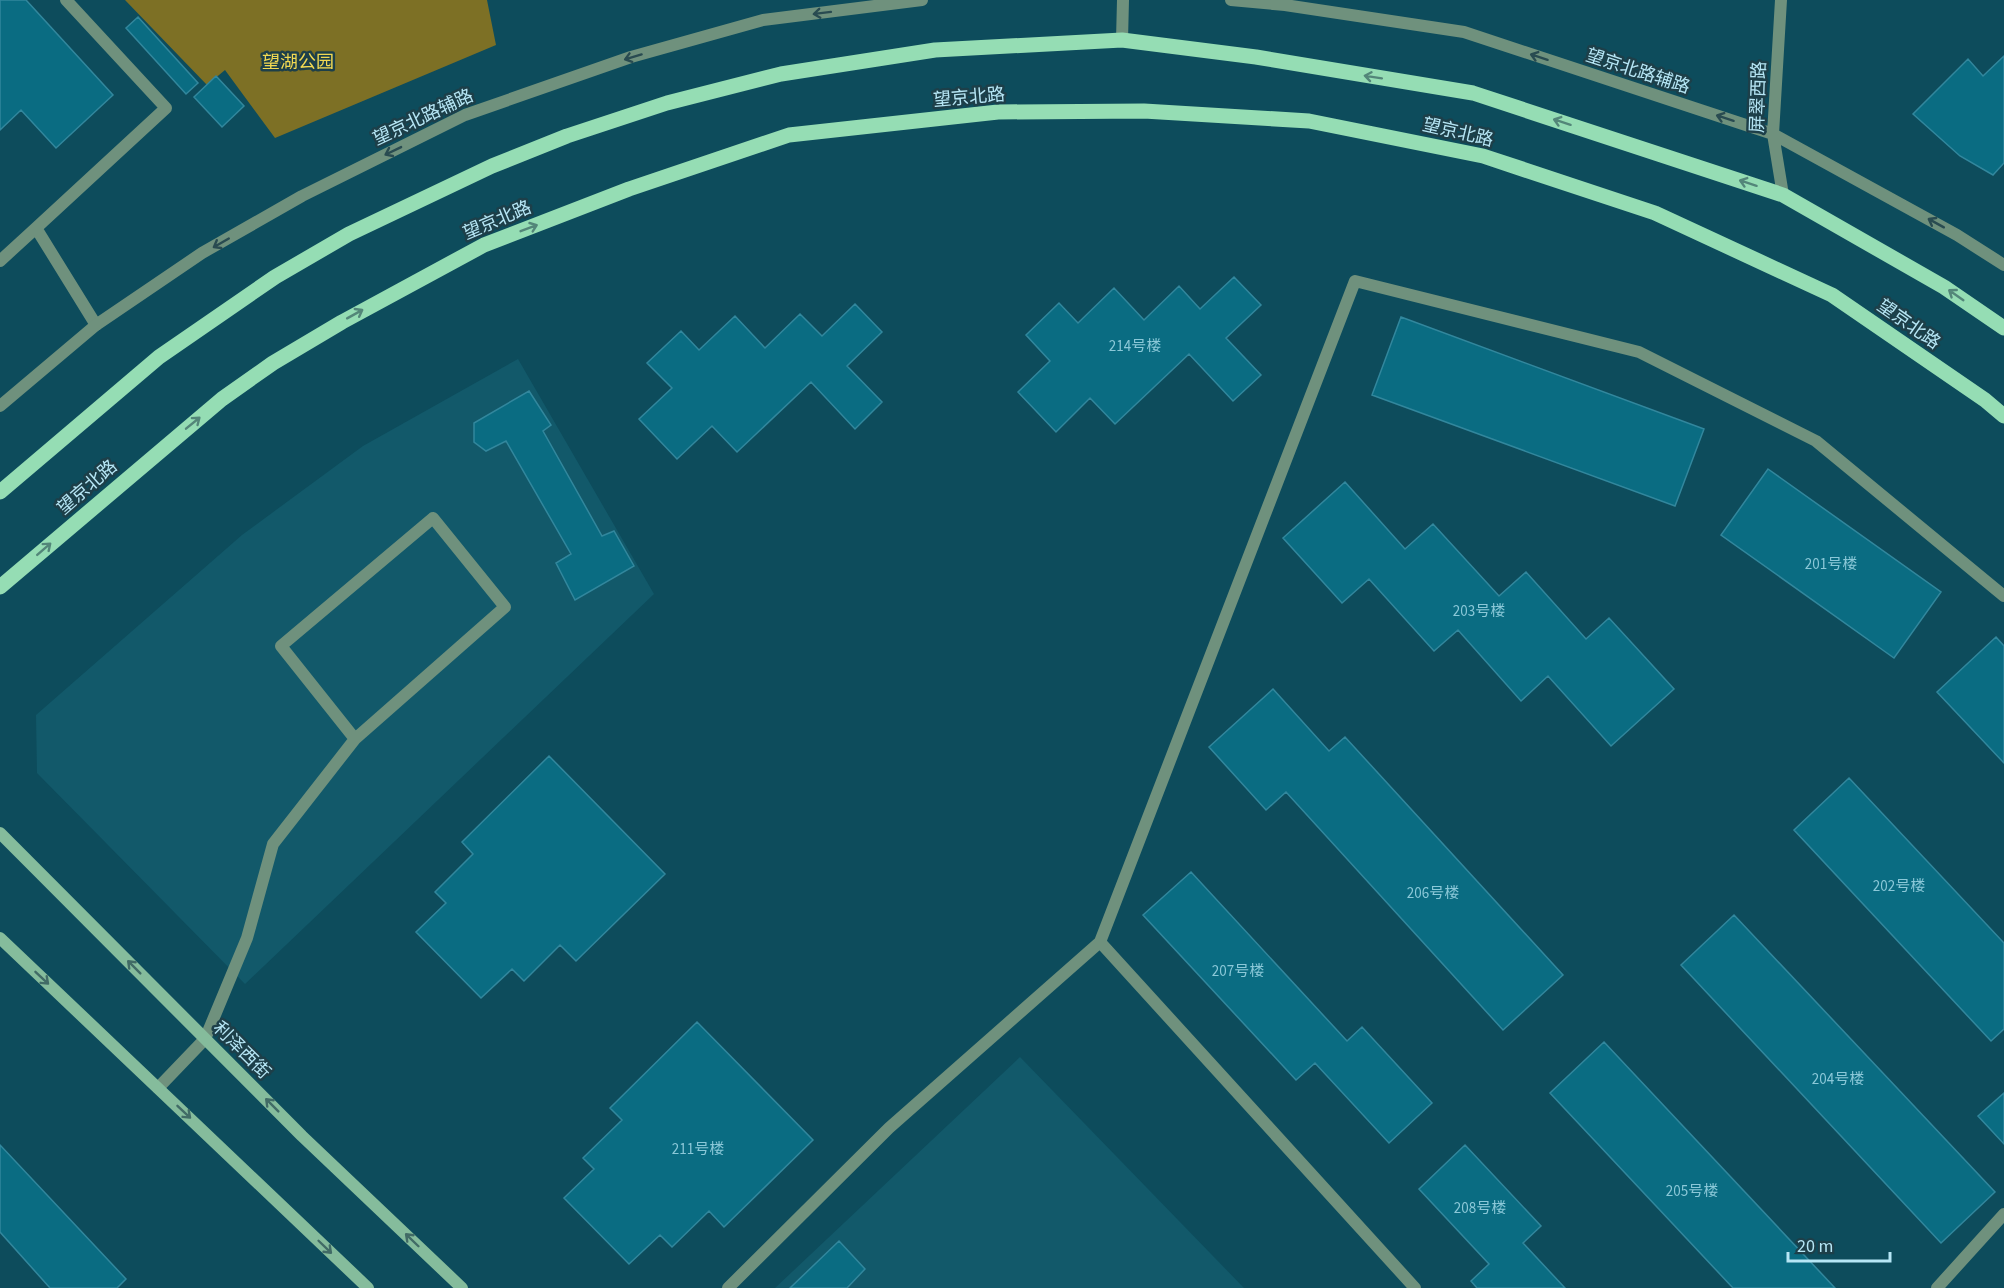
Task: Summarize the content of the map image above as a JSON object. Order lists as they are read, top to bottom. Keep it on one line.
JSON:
{"streets":{"main road":["望京北路"],"street":["望京北路辅路","屏翠西路","利泽西街"]},"crossings":[["望京北路辅路","屏翠西路"]],"one_way":["望京北路辅路"],"parks":["望湖公园"],"house_numbers":["214号楼","201号楼","203号楼","202号楼","206号楼","207号楼","204号楼","211号楼","205号楼","208号楼"],"scale_bar":"20 m"}
